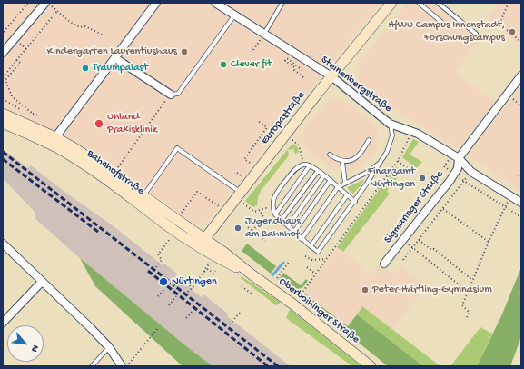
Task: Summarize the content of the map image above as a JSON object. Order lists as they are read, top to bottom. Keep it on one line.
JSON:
{"streets":{"main road":["Europastraße","Bahnhofstraße","Oberboihinger Straße"],"street":["Steinenbergstraße","Sigmaringer Straße"]},"crossings":[["Steinenbergstraße","Europastraße"],["Steinenbergstraße","Sigmaringer Straße"],["Europastraße","Bahnhofstraße"],["Europastraße","Oberboihinger Straße"],["Bahnhofstraße","Oberboihinger Straße"]],"places":["HfWU Campus Innenstadt, Forschungscampus","Kindergarten Laurentiushaus","Clever fit","Traumpalast","Uhland Praxisklinik","Finanzamt Nürtingen","Jugendhaus am Bahnhof","Nürtingen","Peter-Härtling-Gymnasium"],"north":"bottom right"}
